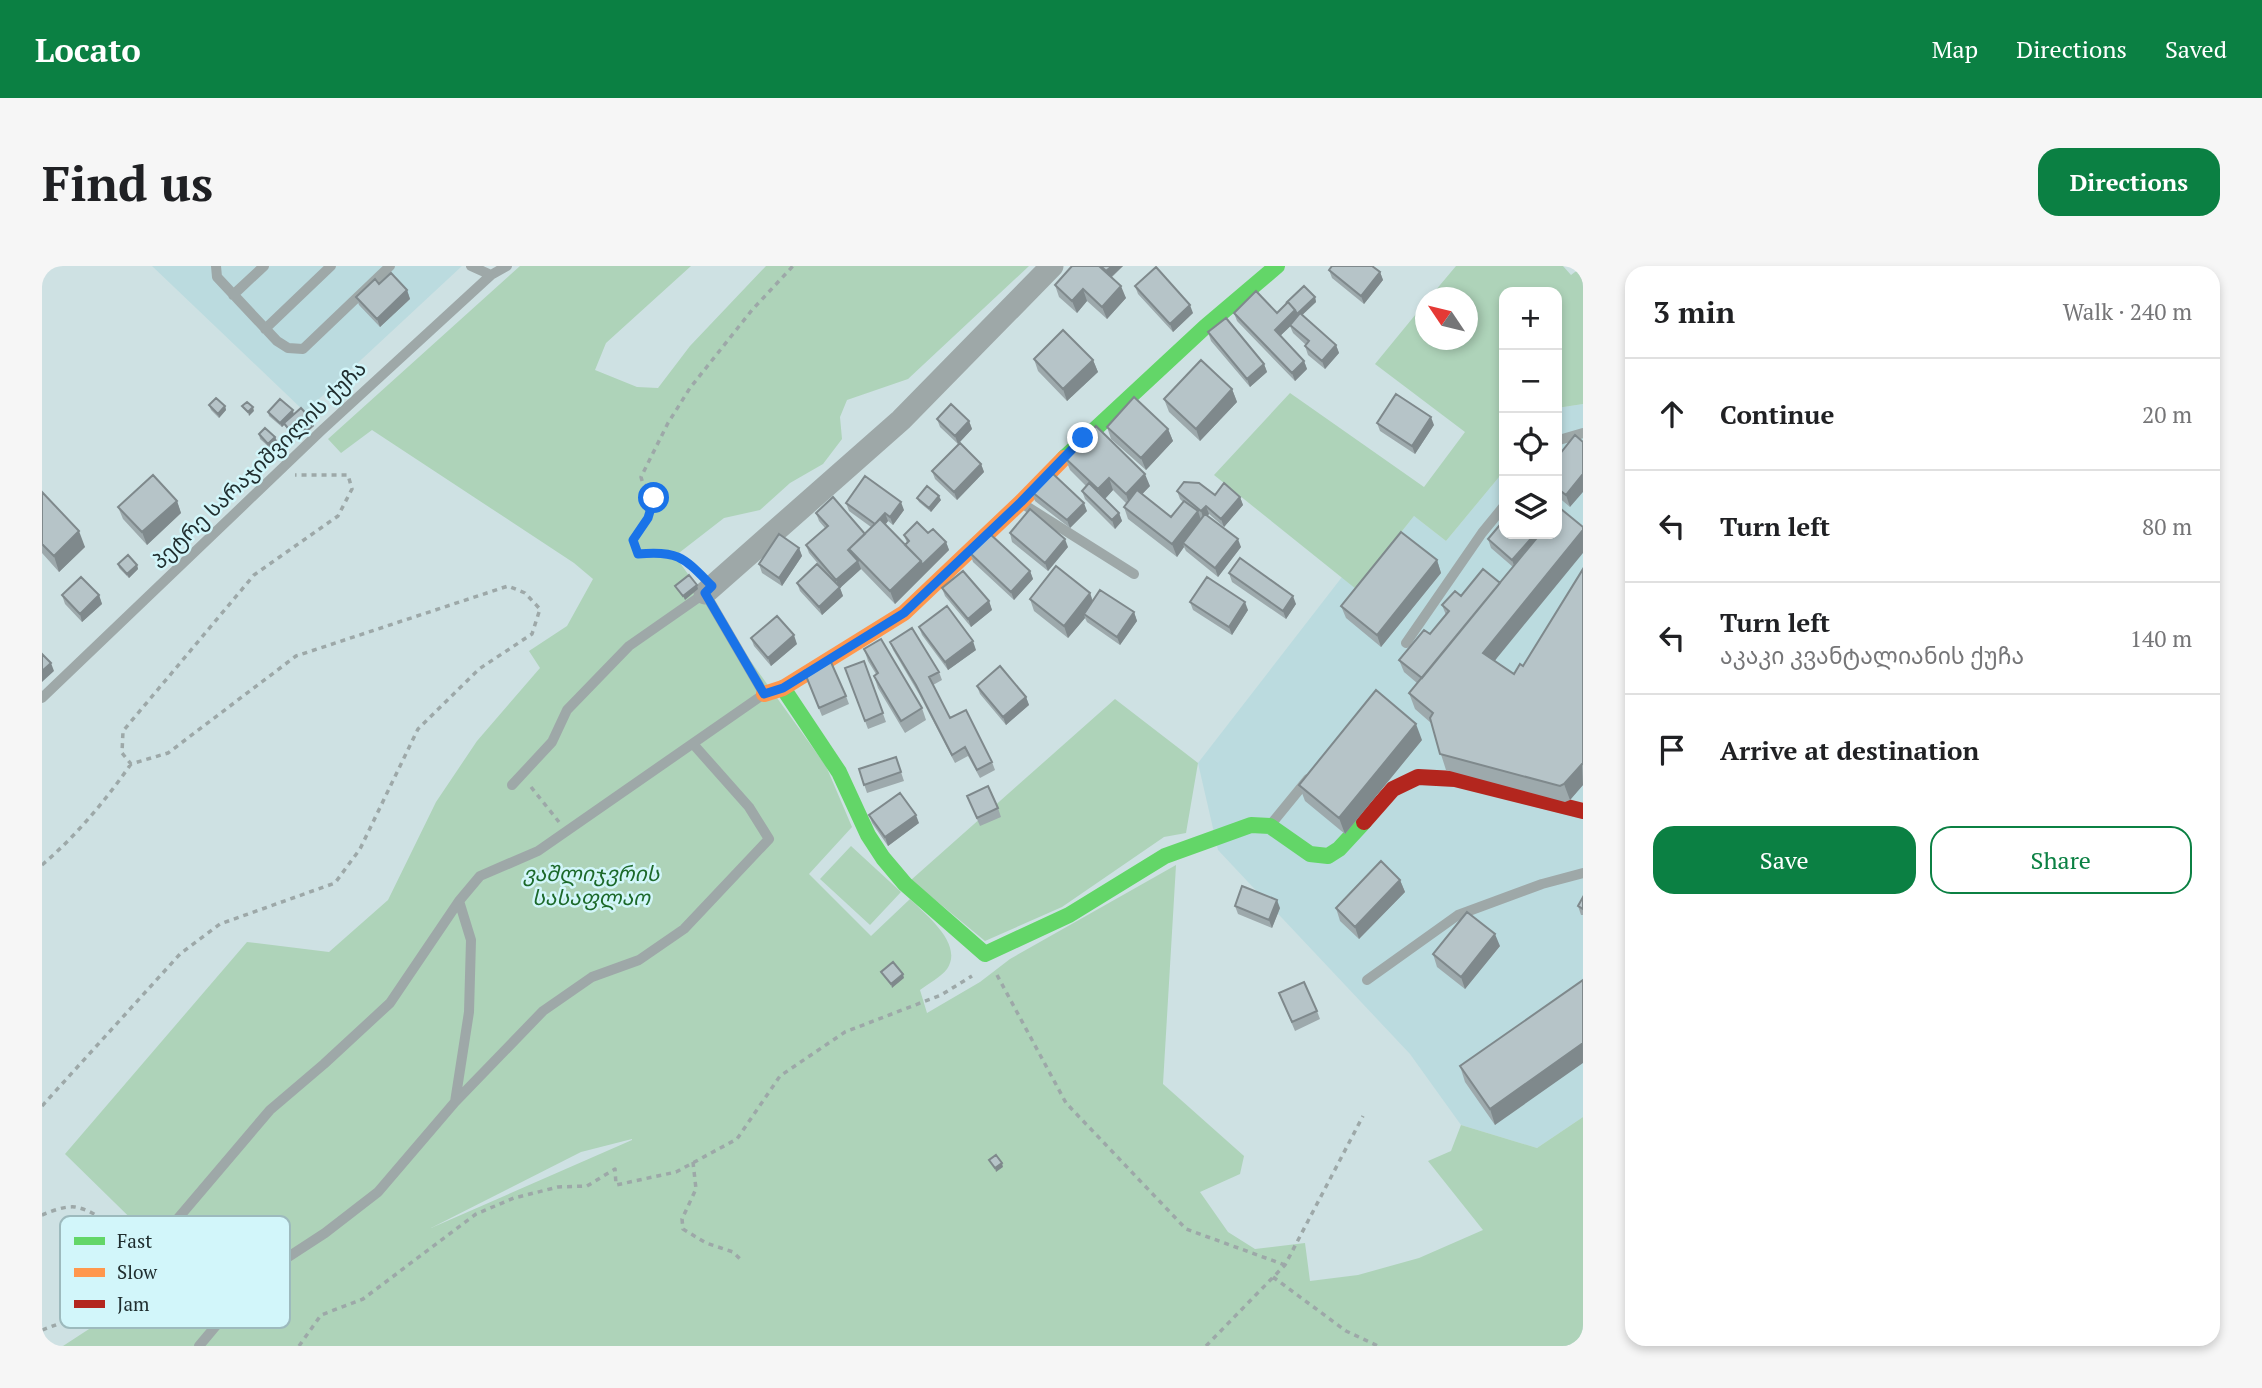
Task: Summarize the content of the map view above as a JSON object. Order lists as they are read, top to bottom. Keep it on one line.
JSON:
{"streets":{"lane":["პეტრე სარაჯიშვილის ქუჩა"]},"parks":["ვაშლიჯვრის სასაფლაო"],"legend":["Fast","Slow","Jam"],"north":"top left","page":{"header":"Locato","nav":["Map","Directions","Saved"],"buttons":["Directions",["Save","Share"]],"title":"Find us","heading":["3 min","Walk · 240 m"],"map_buttons":["+","−"],"list":[["Continue","20 m"],["Turn left","80 m"],["Turn left","აკაკი კვანტალიანის ქუჩა","140 m"],"Arrive at destination"]}}
